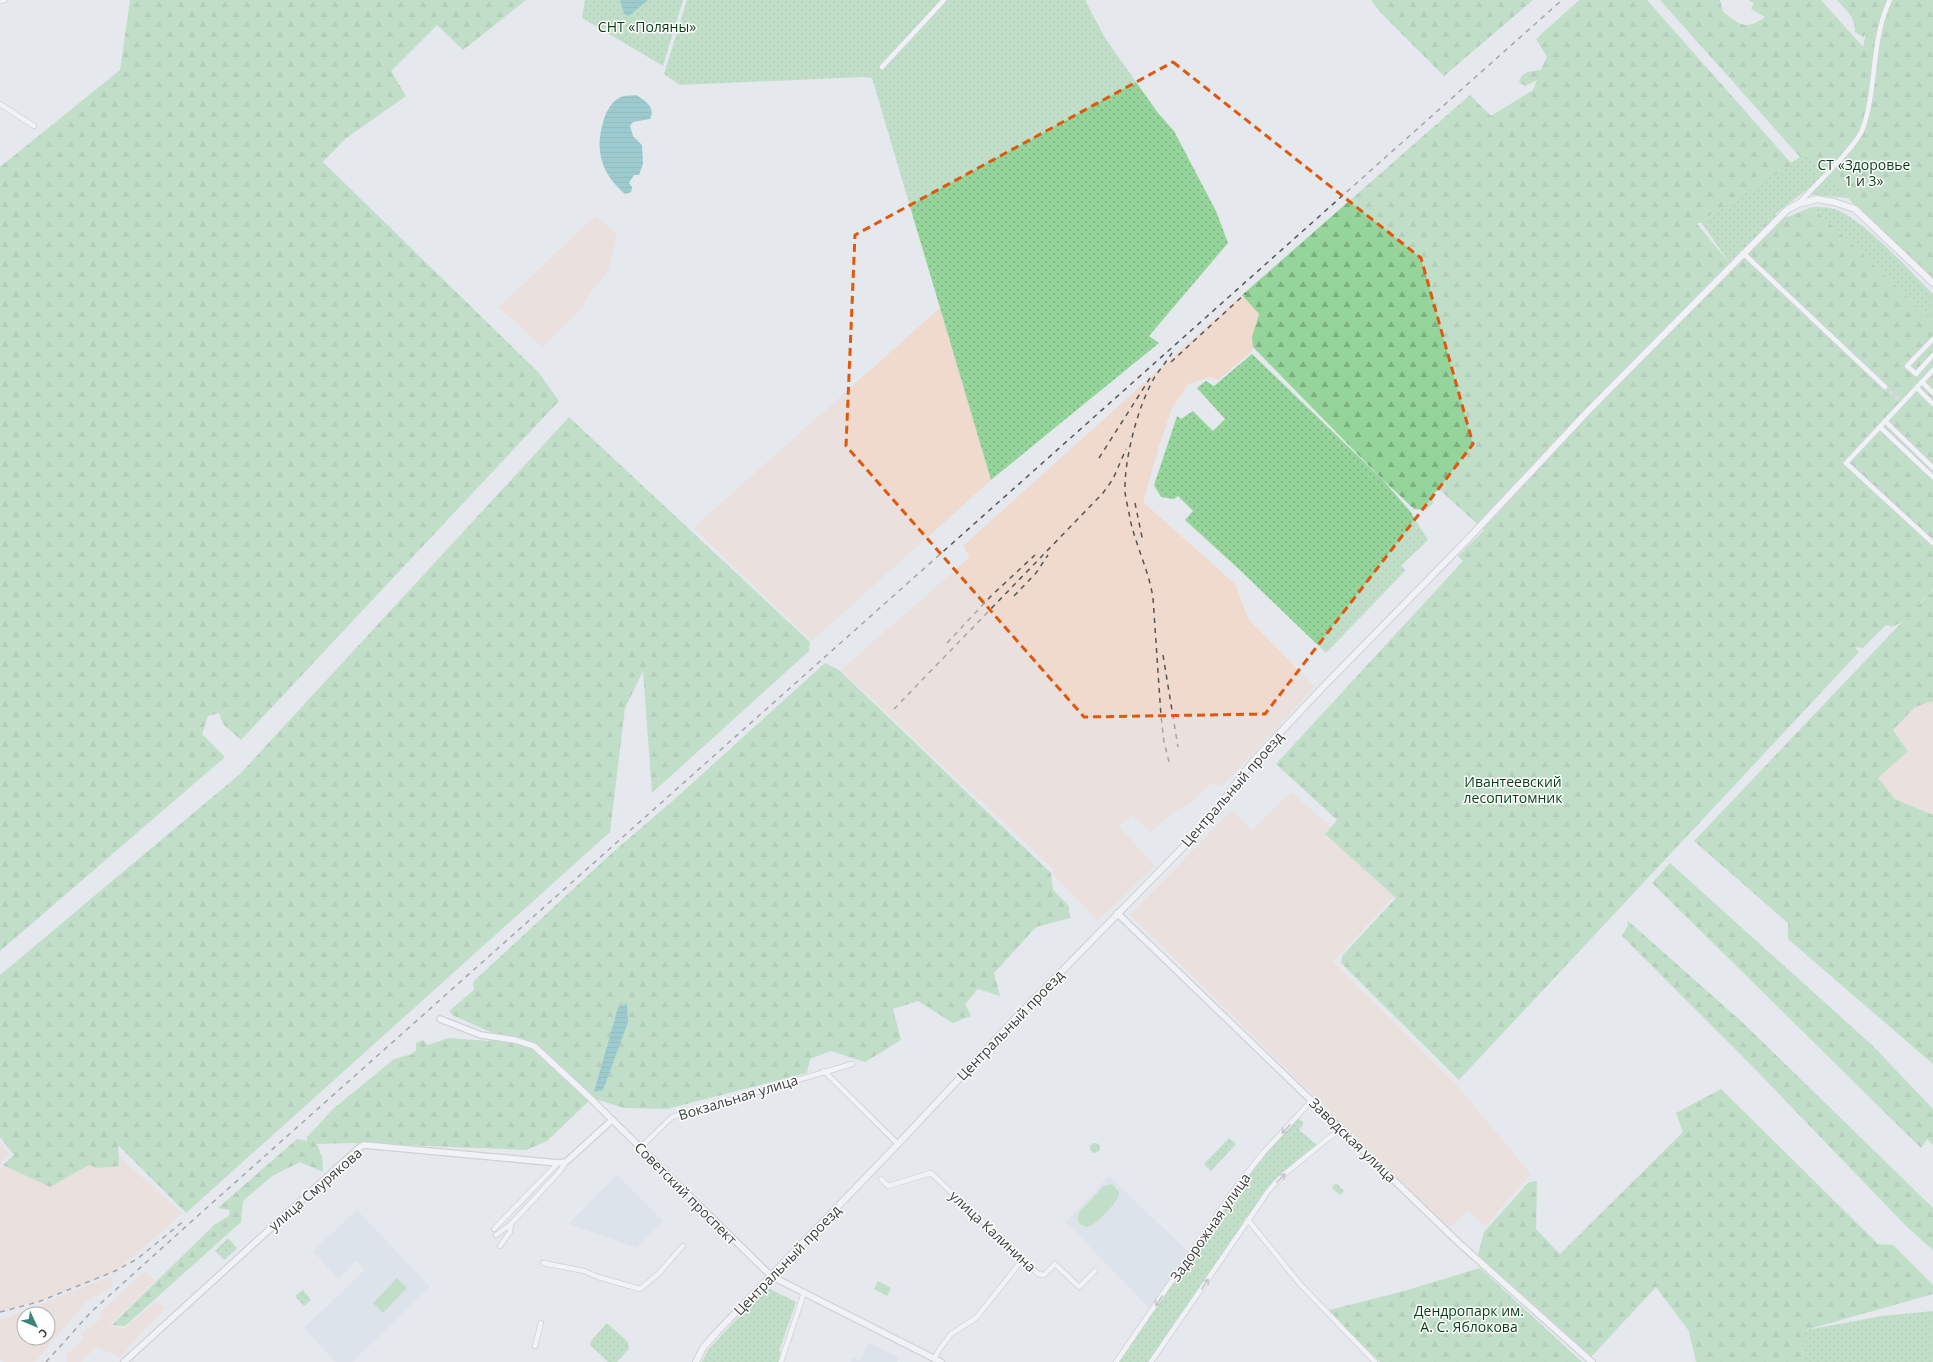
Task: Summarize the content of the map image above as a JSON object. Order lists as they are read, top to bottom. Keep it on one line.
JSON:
{"streets":{"main road":["Центральный проезд"],"street":["Вокзальная улица","Заводская улица","улица Смурякова","Советский проспект","Задорожная улица","улица Калинина"]},"crossings":[["Центральный проезд","Заводская улица"],["Центральный проезд","Советский проспект"],["Вокзальная улица","Советский проспект"],["Заводская улица","Задорожная улица"]],"parks":["СНТ «Поляны»","СТ «Здоровье 1 и 3»","Ивантеевский лесопитомник","Дендропарк им. А. С. Яблокова"],"north":"bottom right"}
